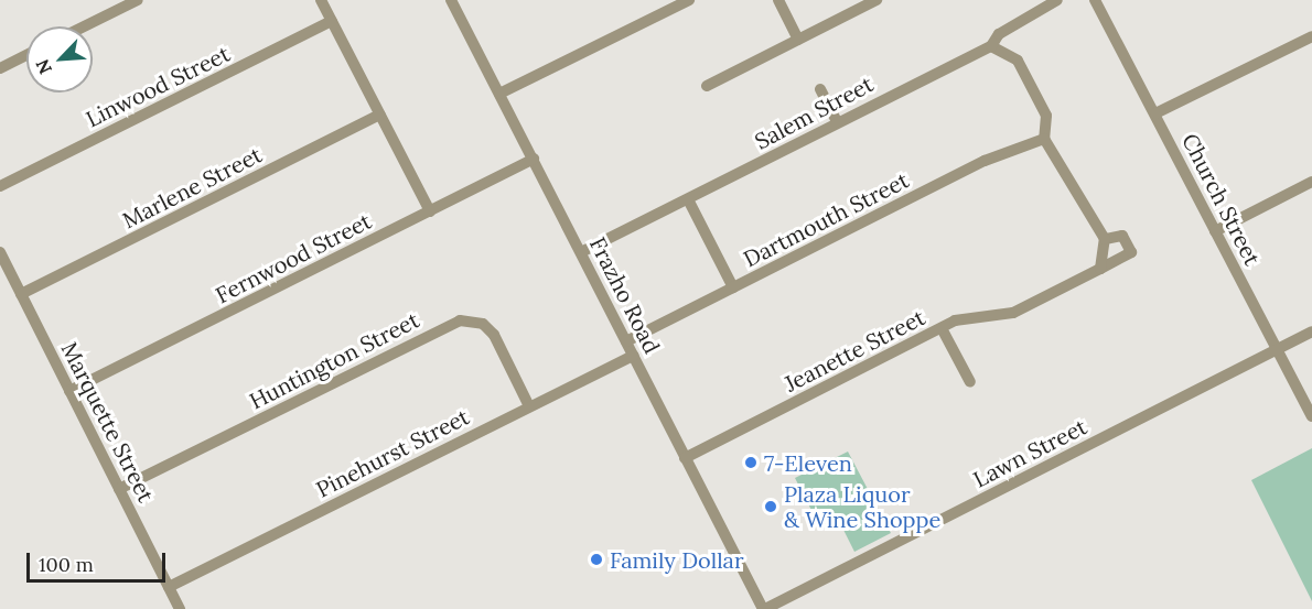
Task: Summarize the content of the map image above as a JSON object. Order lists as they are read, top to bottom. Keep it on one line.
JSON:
{"streets":{"street":["Linwood Street","Salem Street","Marlene Street","Church Street","Dartmouth Street","Fernwood Street","Frazho Road","Jeanette Street","Huntington Street","Marquette Street","Pinehurst Street","Lawn Street"]},"crossings":[["Salem Street","Frazho Road"],["Marlene Street","Marquette Street"],["Church Street","Lawn Street"],["Dartmouth Street","Frazho Road"],["Fernwood Street","Frazho Road"],["Fernwood Street","Marquette Street"],["Frazho Road","Jeanette Street"],["Frazho Road","Pinehurst Street"],["Frazho Road","Lawn Street"],["Huntington Street","Marquette Street"],["Huntington Street","Pinehurst Street"],["Marquette Street","Pinehurst Street"]],"places":["7-Eleven","Plaza Liquor & Wine Shoppe","Family Dollar"],"scale_bar":"100 m","north":"bottom left"}
